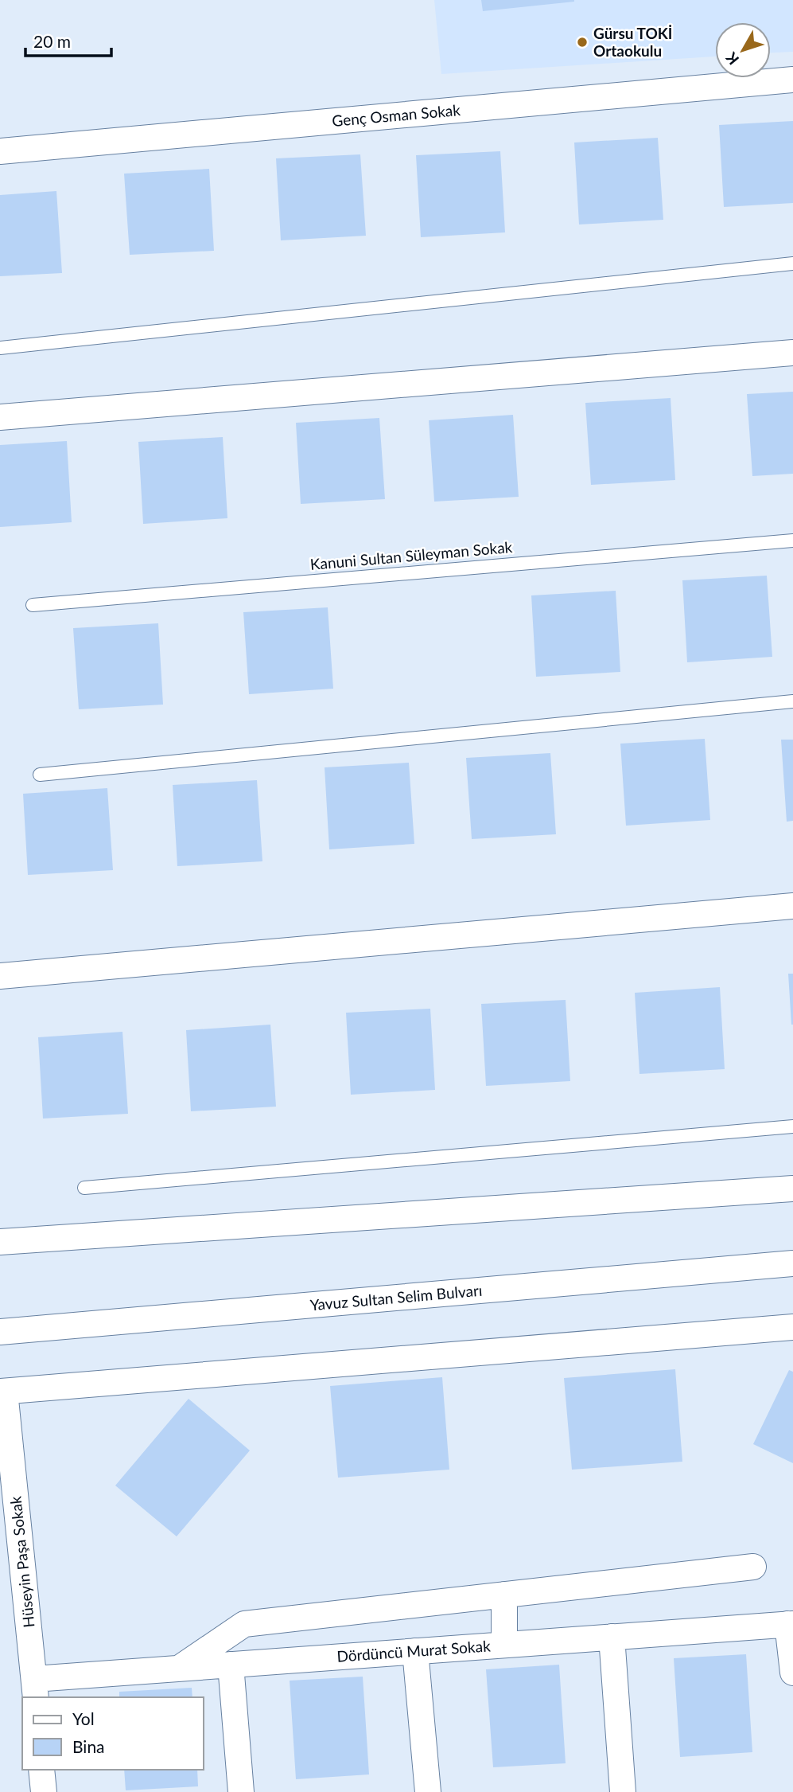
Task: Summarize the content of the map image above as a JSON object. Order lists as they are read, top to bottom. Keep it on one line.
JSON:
{"streets":{"street":["Genç Osman Sokak","Yavuz Sultan Selim Bulvarı","Hüseyin Paşa Sokak","Dördüncü Murat Sokak"],"lane":["Kanuni Sultan Süleyman Sokak"]},"crossings":[["Hüseyin Paşa Sokak","Dördüncü Murat Sokak"]],"places":["Gürsu TOKİ Ortaokulu"],"legend":["Yol","Bina"],"scale_bar":"20 m","north":"bottom left"}
